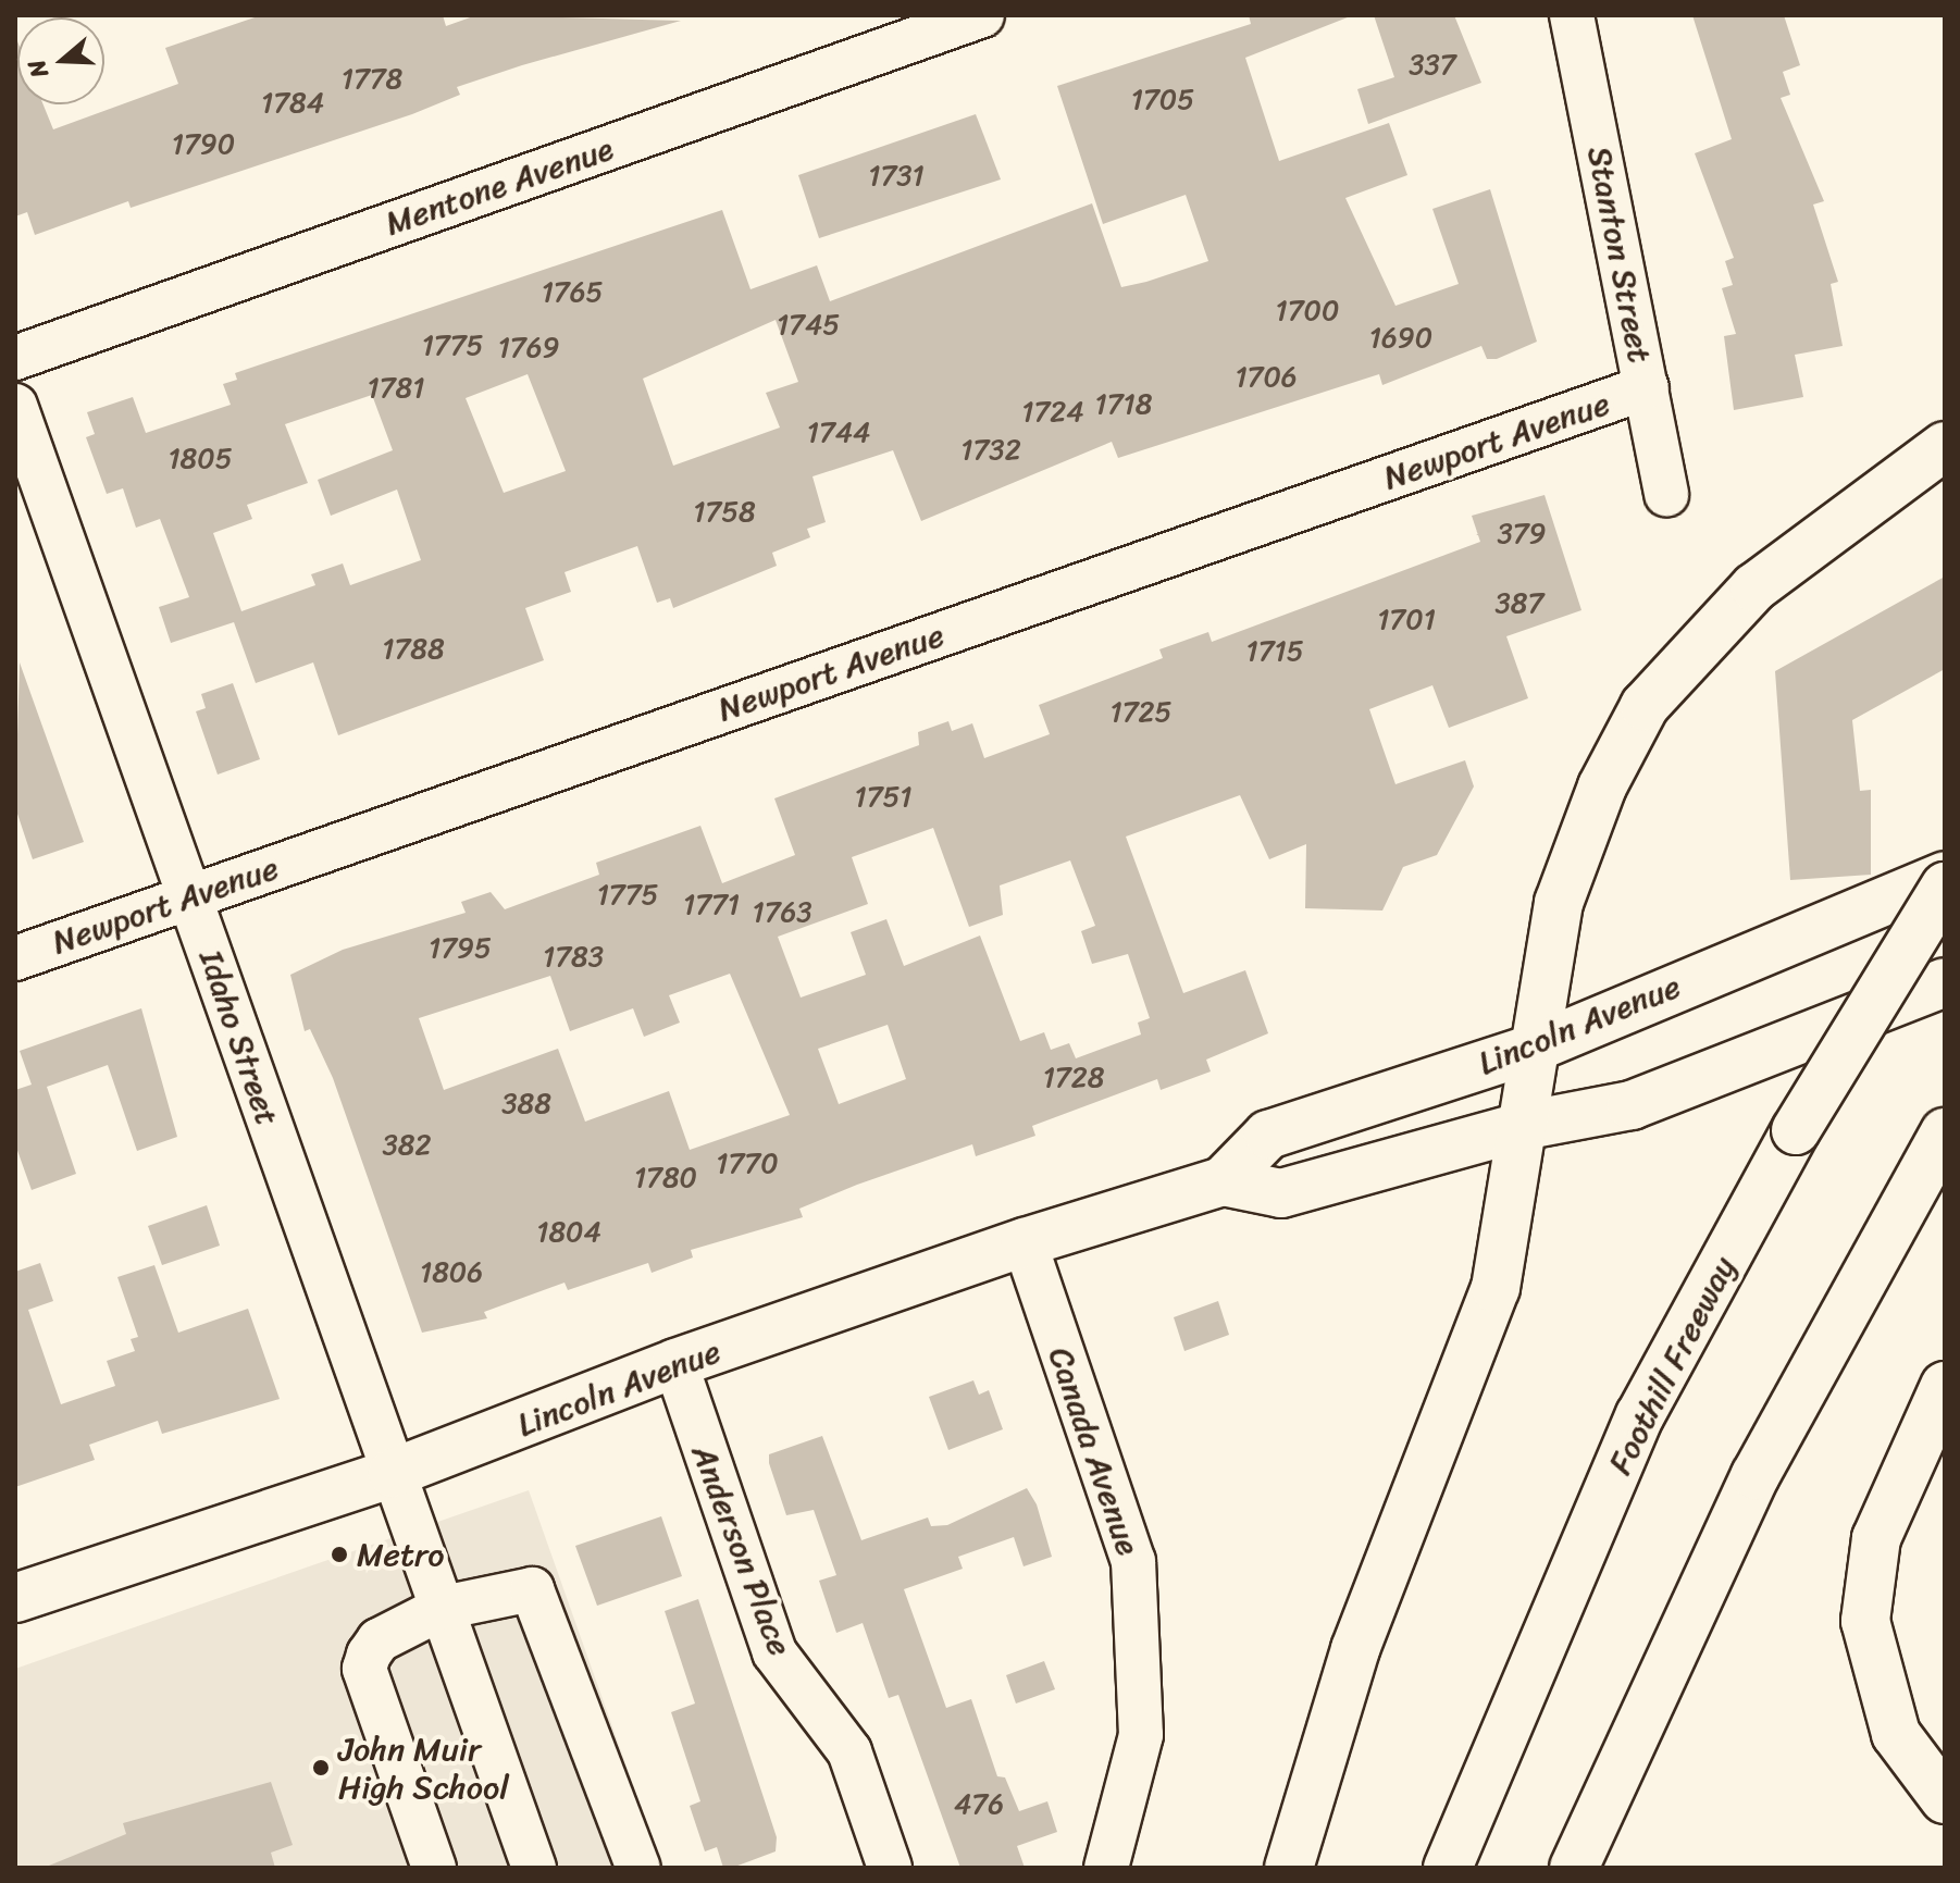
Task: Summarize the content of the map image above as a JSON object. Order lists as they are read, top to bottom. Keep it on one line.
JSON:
{"streets":{"main road":["Lincoln Avenue","Foothill Freeway"],"street":["Mentone Avenue","Stanton Street","Newport Avenue","Idaho Street","Canada Avenue","Anderson Place"]},"crossings":[["Stanton Street","Newport Avenue"],["Newport Avenue","Idaho Street"],["Lincoln Avenue","Idaho Street"],["Lincoln Avenue","Canada Avenue"],["Lincoln Avenue","Anderson Place"]],"places":["Metro","John Muir High School"],"house_numbers":["337","1778","1705","1784","1790","1731","1765","1700","1745","1690","1775","1769","1706","1781","1718","1724","1744","1732","1805","1758","379","387","1701","1788","1715","1725","1751","1775","1771","1763","1795","1783","1728","388","382","1770","1780","1804","1806","476"],"north":"left"}
